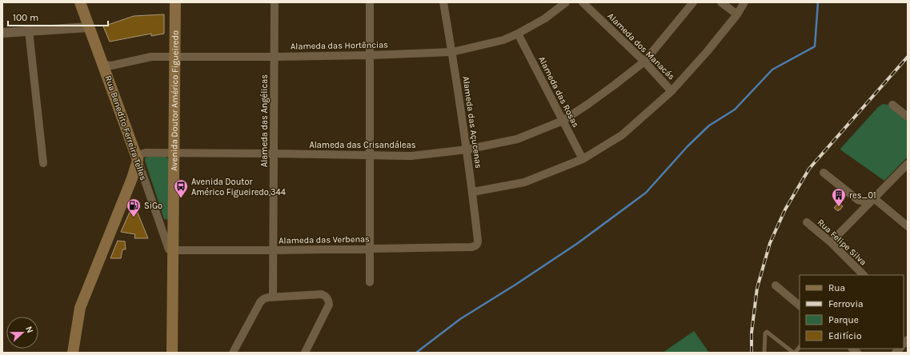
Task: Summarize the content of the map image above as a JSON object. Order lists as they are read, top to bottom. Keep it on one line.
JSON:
{"streets":{"main road":["Avenida Doutor Américo Figueiredo","Rua Benedito Ferreira Telles"],"street":["Alameda das Hortências","Alameda dos Manacás","Alameda das Rosas","Alameda das Angélicas","Alameda das Açucenas","Alameda das Crisandáleas","Alameda das Verbenas","Rua Felipe Silva"]},"crossings":[["Alameda das Hortências","Alameda das Rosas"],["Alameda das Hortências","Avenida Doutor Américo Figueiredo"],["Alameda das Hortências","Alameda das Angélicas"],["Alameda das Hortências","Alameda das Açucenas"],["Alameda das Hortências","Rua Benedito Ferreira Telles"],["Alameda dos Manacás","Alameda das Crisandáleas"],["Alameda das Rosas","Alameda das Crisandáleas"],["Avenida Doutor Américo Figueiredo","Rua Benedito Ferreira Telles"],["Avenida Doutor Américo Figueiredo","Alameda das Crisandáleas"],["Avenida Doutor Américo Figueiredo","Alameda das Verbenas"],["Alameda das Angélicas","Alameda das Crisandáleas"],["Alameda das Angélicas","Alameda das Verbenas"],["Alameda das Açucenas","Alameda das Crisandáleas"],["Alameda das Açucenas","Alameda das Verbenas"],["Rua Benedito Ferreira Telles","Alameda das Crisandáleas"],["Rua Benedito Ferreira Telles","Alameda das Verbenas"]],"places":{"bus stop":["Avenida Doutor Américo Figueiredo,344"],"building":["res_01"],"fuel station":["SiGo"]},"legend":["Rua","Ferrovia","Parque","Edifício"],"scale_bar":"100 m","north":"right"}
